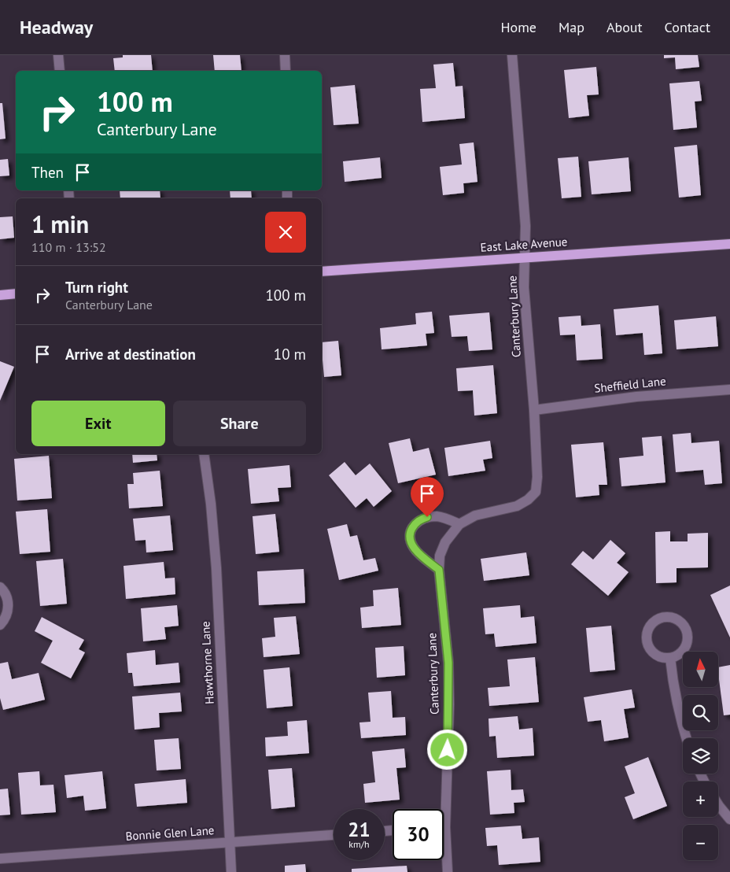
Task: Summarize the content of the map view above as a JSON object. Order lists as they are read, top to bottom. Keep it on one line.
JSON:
{"streets":{"main road":["East Lake Avenue"],"street":["Canterbury Lane","Sheffield Lane","Hawthorne Lane","Bonnie Glen Lane"]},"crossings":[["East Lake Avenue","Canterbury Lane"],["Canterbury Lane","Sheffield Lane"],["Hawthorne Lane","Bonnie Glen Lane"]],"north":"top","page":{"header":"Headway","nav":["Home","Map","About","Contact"],"turn":["100 m","Canterbury Lane"],"then":"Then","heading":["1 min","110 m · 13:52"],"list":[{"name":"Turn right","note":"Canterbury Lane","value":"100 m"},{"name":"Arrive at destination","value":"10 m"}],"buttons":["Exit","Share"],"map_buttons":["+","−"],"speed":"21 km/h","limit":"30"}}
